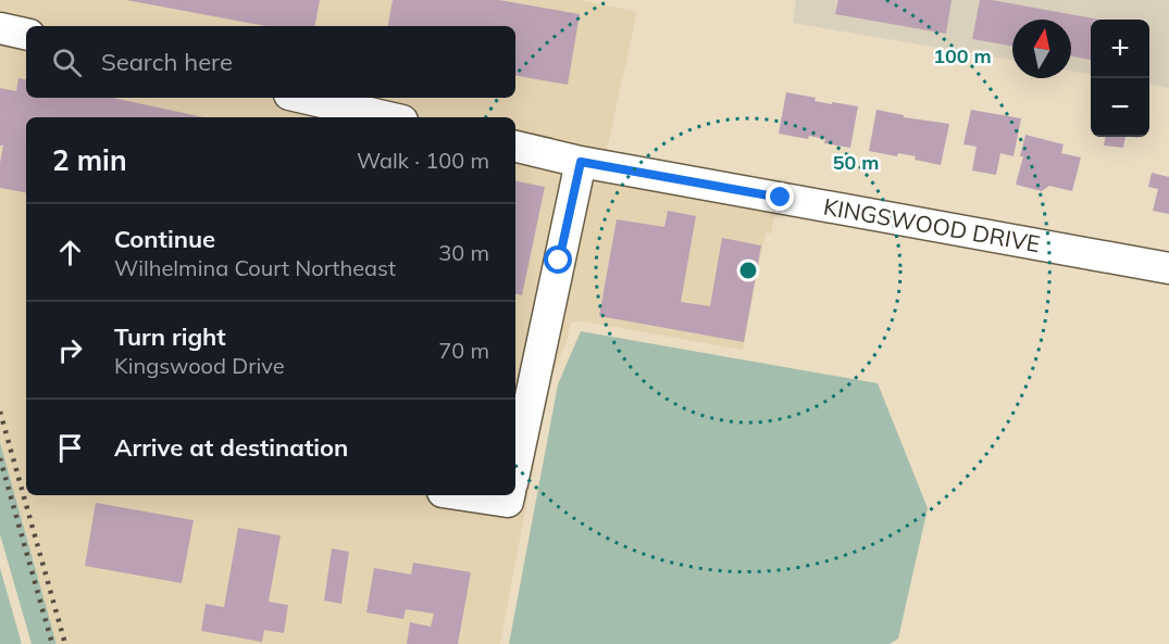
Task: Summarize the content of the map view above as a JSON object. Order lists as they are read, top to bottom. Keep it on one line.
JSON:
{"streets":{"street":["KINGSWOOD DRIVE"]},"north":"top","page":{"map_buttons":["+","−"],"search":"Search here","heading":["2 min","Walk · 100 m"],"list":[["Continue","Wilhelmina Court Northeast","30 m"],["Turn right","Kingswood Drive","70 m"],"Arrive at destination"]},"rings":["100 m","50 m"]}
